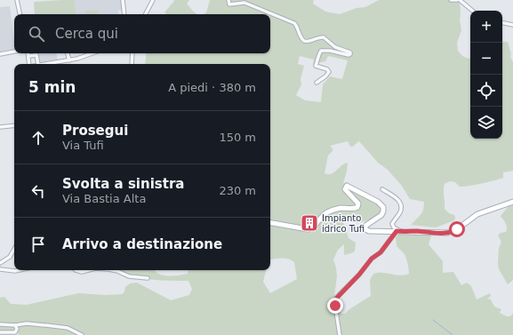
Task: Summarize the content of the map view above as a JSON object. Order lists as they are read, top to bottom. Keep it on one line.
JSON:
{"places":{"building":["Impianto idrico Tufi"]},"page":{"map_buttons":["+","−"],"search":"Cerca qui","heading":["5 min","A piedi · 380 m"],"list":[["Prosegui","Via Tufi","150 m"],["Svolta a sinistra","Via Bastia Alta","230 m"],"Arrivo a destinazione"]}}
